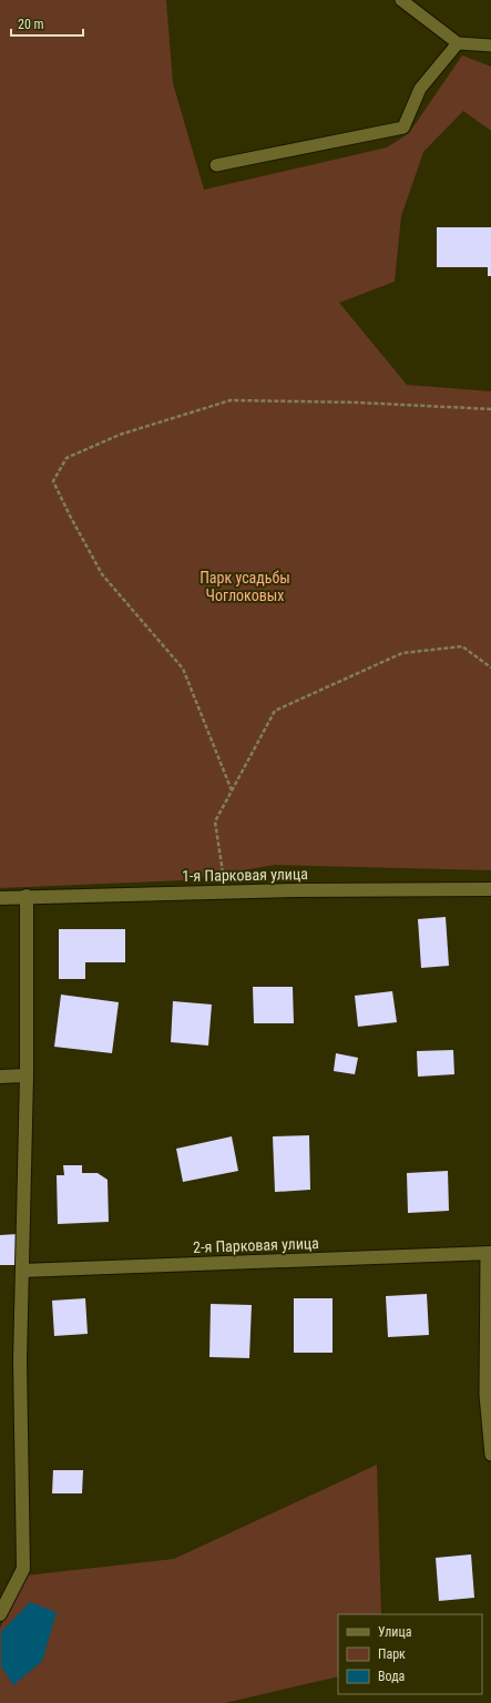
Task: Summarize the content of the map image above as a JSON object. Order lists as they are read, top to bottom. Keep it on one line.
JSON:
{"streets":{"street":["1-я Парковая улица","2-я Парковая улица"]},"parks":["Парк усадьбы Чоглоковых"],"legend":["Улица","Парк","Вода"],"scale_bar":"20 m"}
